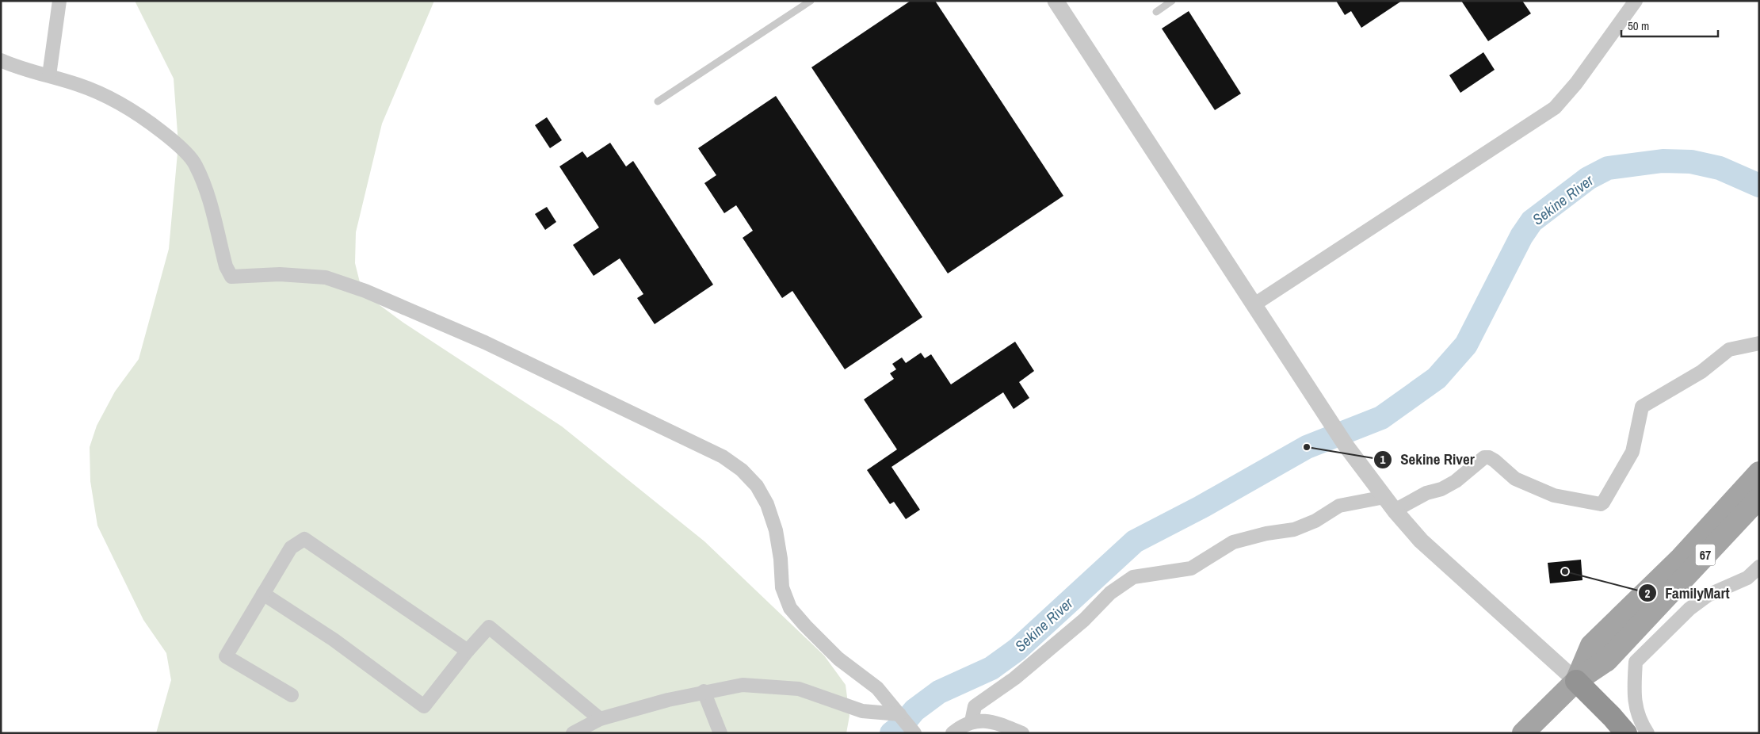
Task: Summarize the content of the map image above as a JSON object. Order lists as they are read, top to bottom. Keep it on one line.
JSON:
{"streets":{"main road":["67"]},"water":["Sekine River"],"places":["Sekine River","FamilyMart"],"scale_bar":"50 m"}
